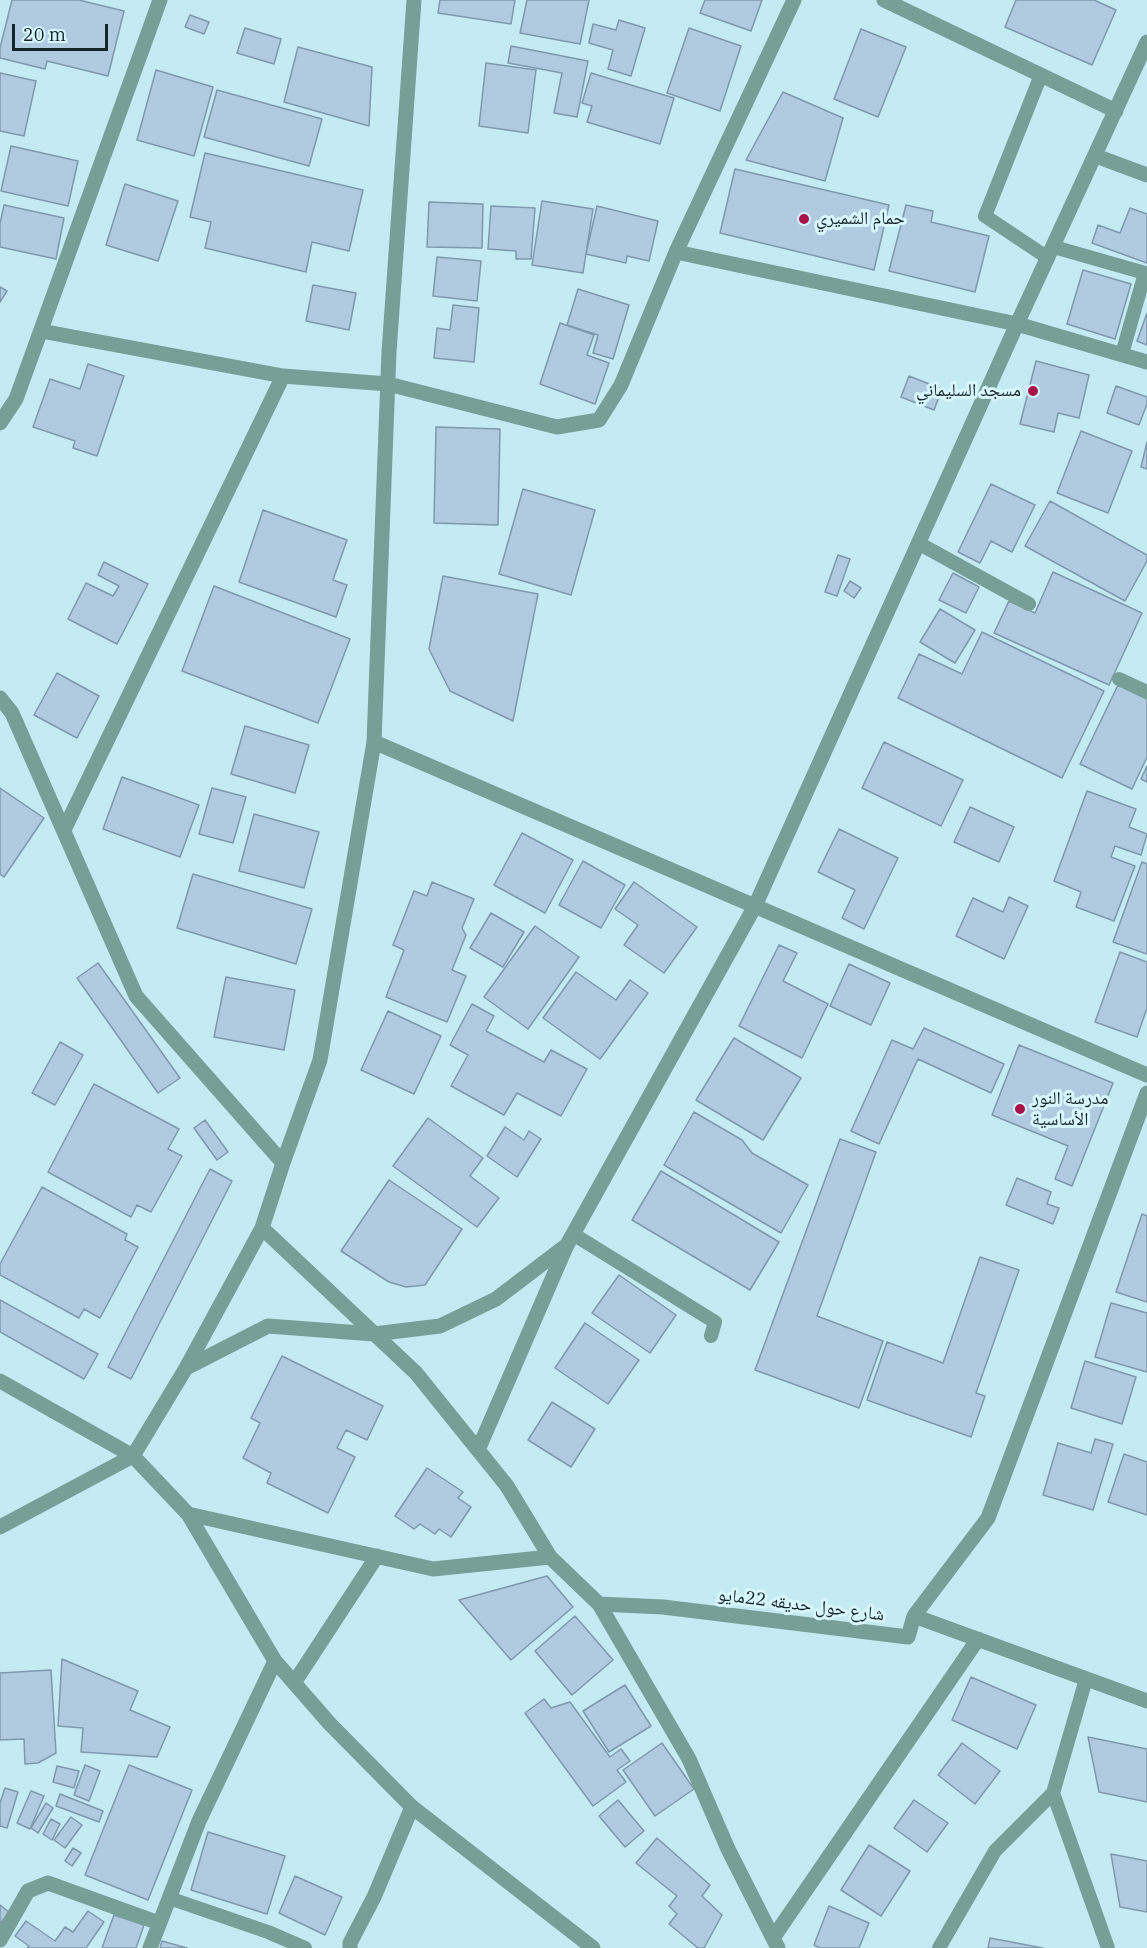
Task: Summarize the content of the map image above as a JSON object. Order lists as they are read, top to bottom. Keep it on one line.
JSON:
{"streets":{"street":["شارع حول حديقه 22مايو"]},"places":["حمام الشميري","مسجد السليماني","مدرسة النور الأساسية"],"scale_bar":"20 m"}
